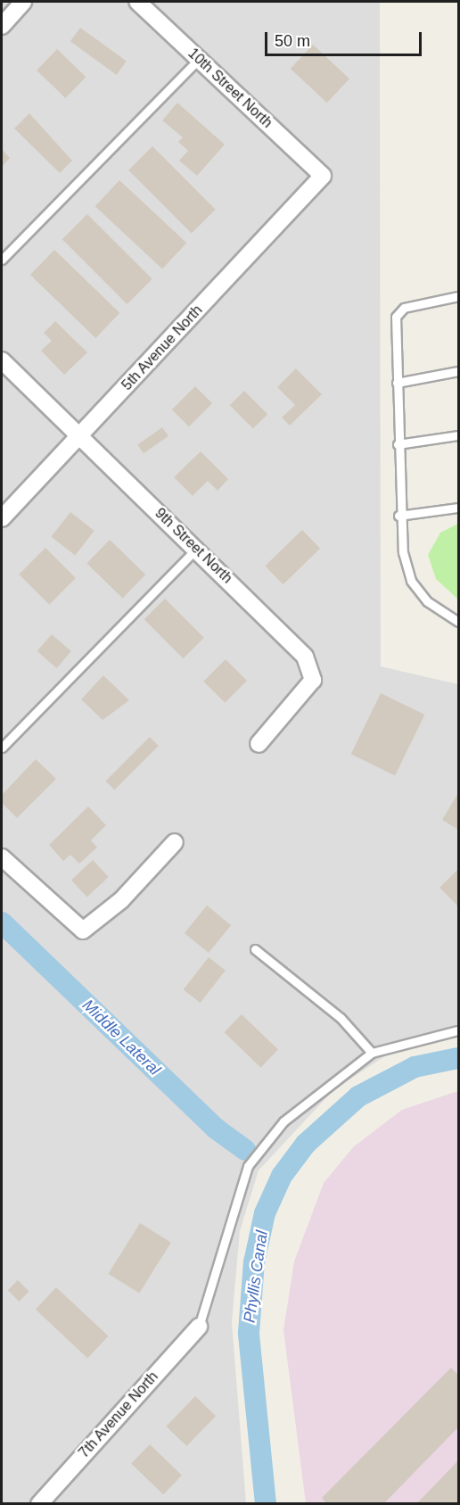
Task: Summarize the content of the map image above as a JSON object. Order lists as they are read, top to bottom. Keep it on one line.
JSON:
{"streets":{"street":["10th Street North","5th Avenue North","9th Street North","7th Avenue North"]},"crossings":[["10th Street North","5th Avenue North"],["5th Avenue North","9th Street North"]],"water":["Middle Lateral","Phyllis Canal"],"scale_bar":"50 m"}
